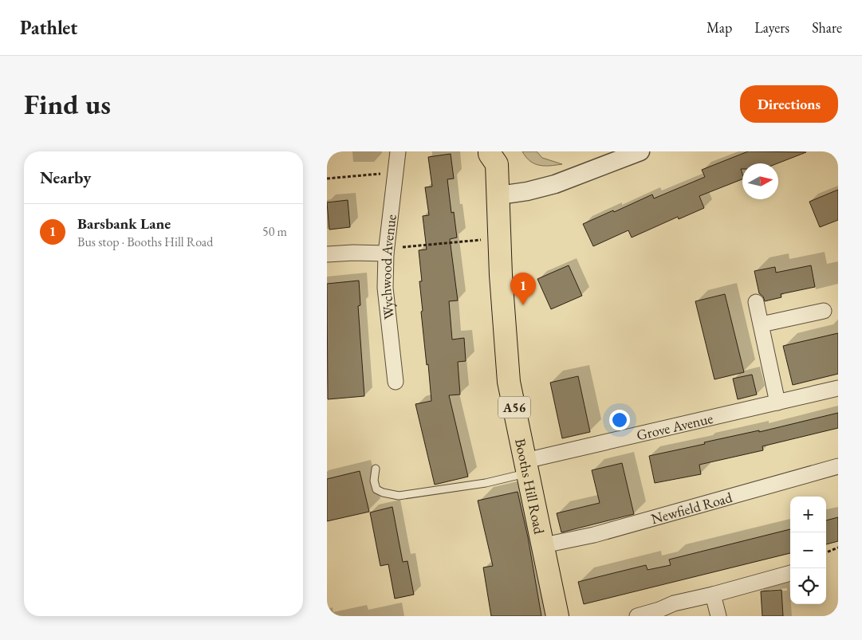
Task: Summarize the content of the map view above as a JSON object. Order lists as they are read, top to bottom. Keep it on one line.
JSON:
{"streets":{"main road":["A56","Booths Hill Road"],"street":["Wychwood Avenue","Grove Avenue","Newfield Road"]},"crossings":[["Grove Avenue","Booths Hill Road"],["Booths Hill Road","Newfield Road"]],"north":"right","page":{"header":"Pathlet","nav":["Map","Layers","Share"],"buttons":"Directions","title":"Find us","heading":"Nearby","list":[{"mark":"1","name":"Barsbank Lane","note":"Bus stop · Booths Hill Road","value":"50 m"}],"pins":"1","map_buttons":["+","−"]}}
